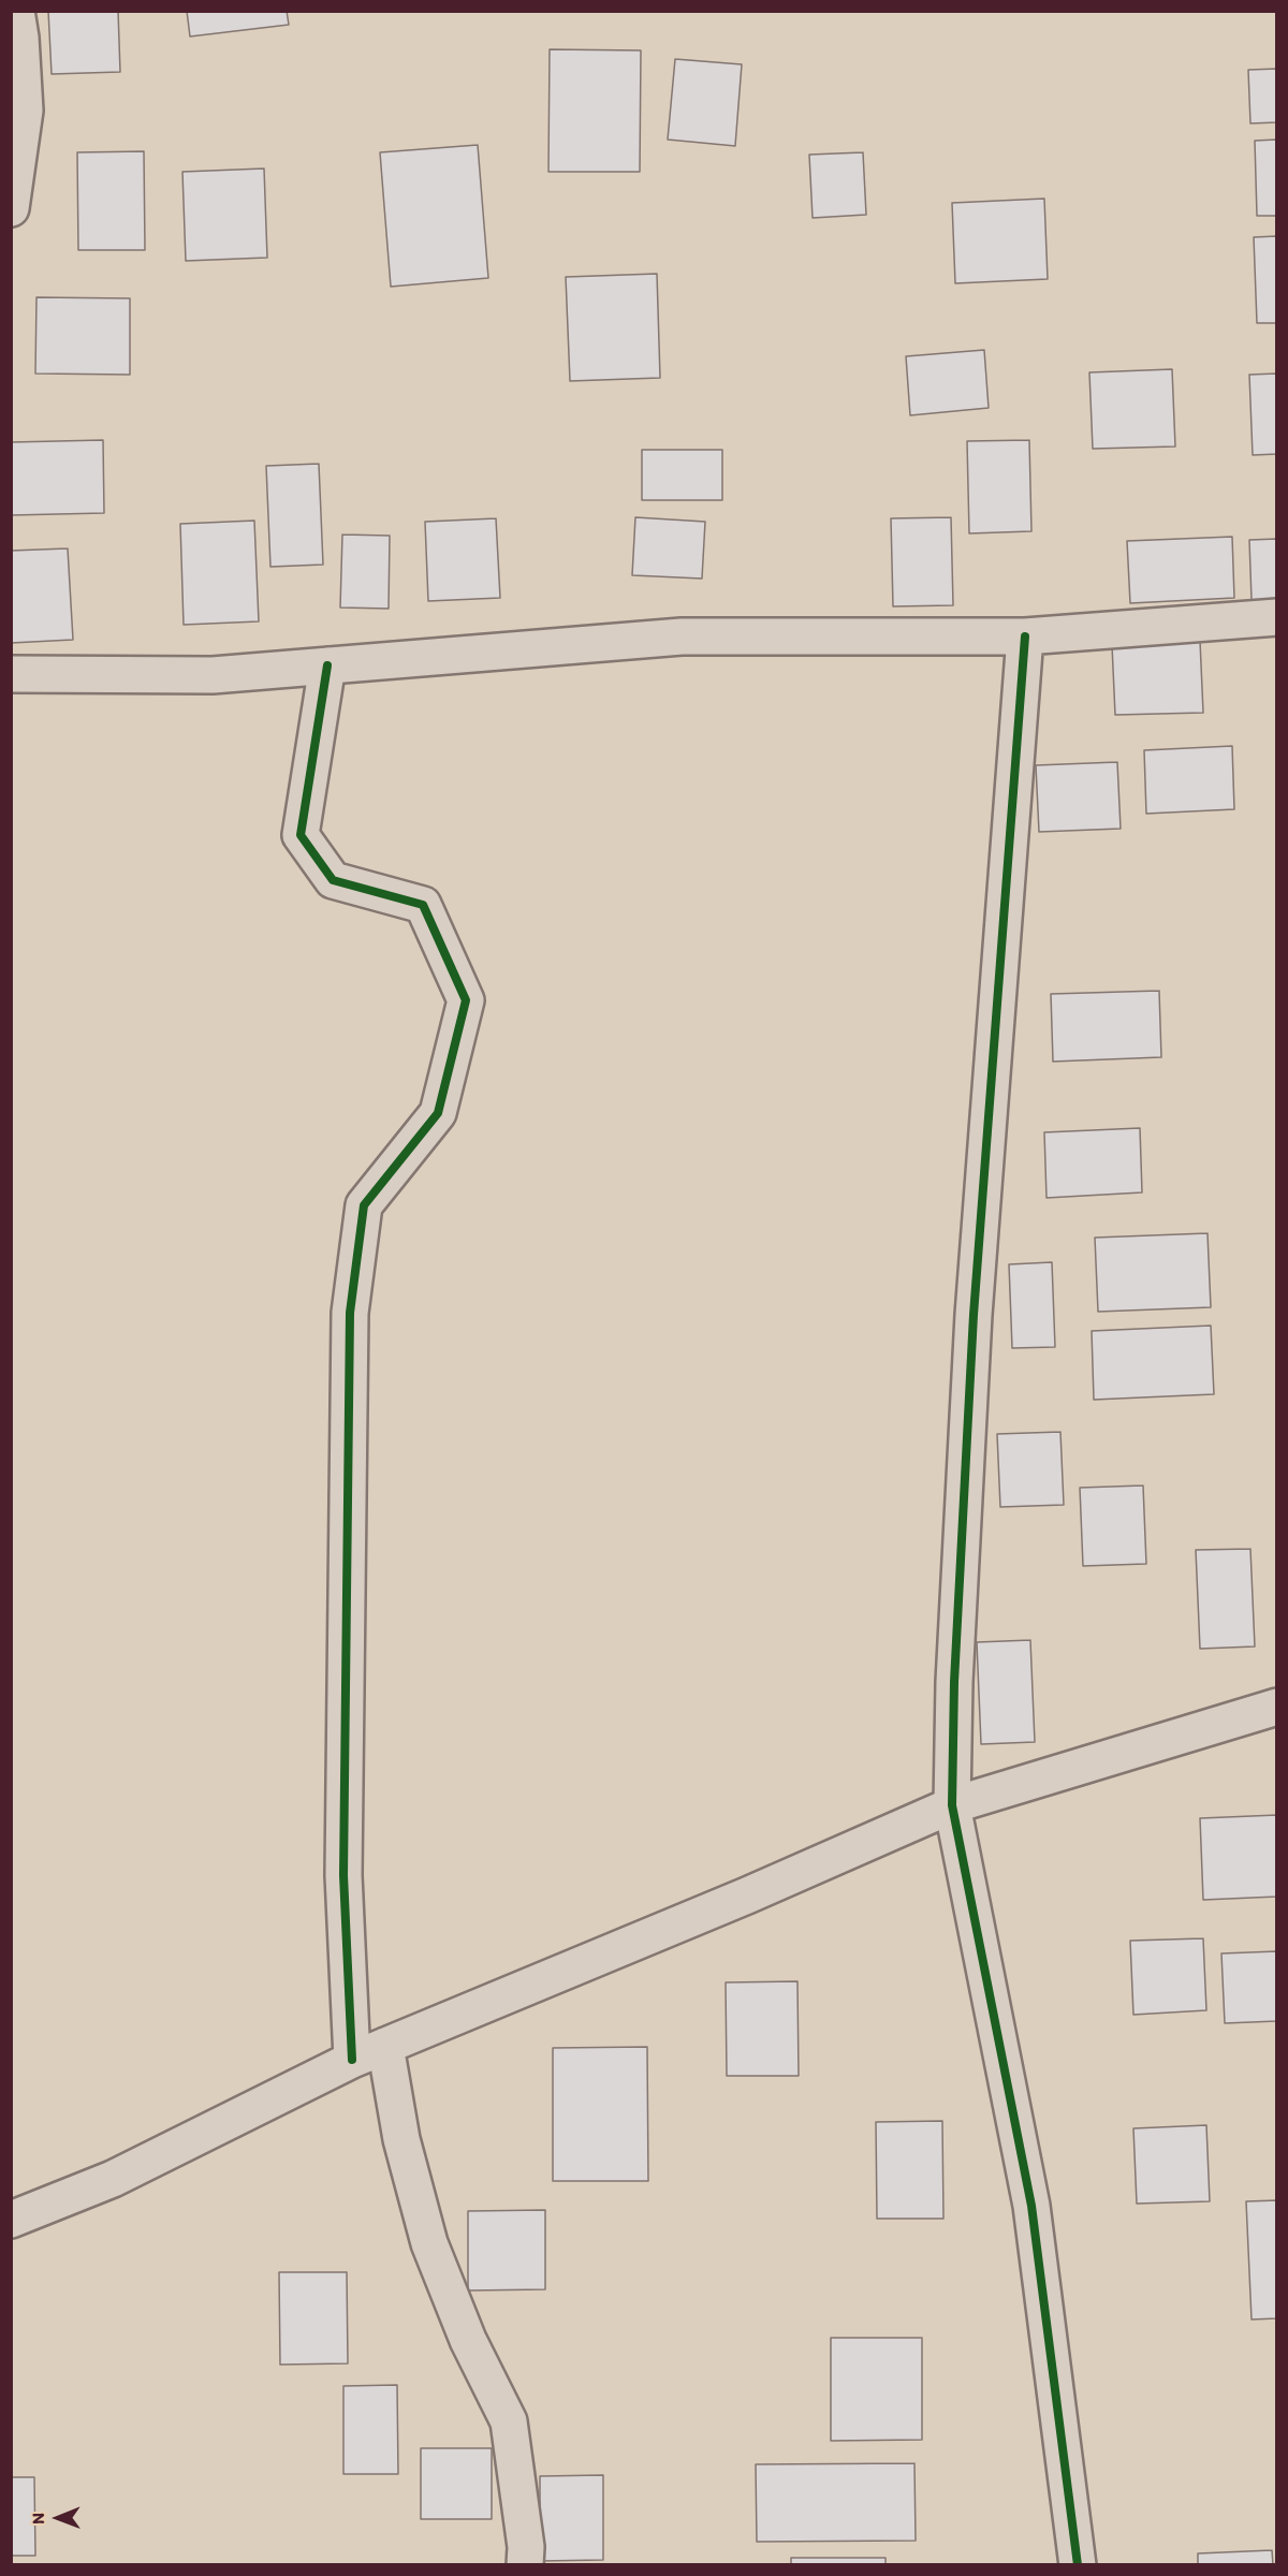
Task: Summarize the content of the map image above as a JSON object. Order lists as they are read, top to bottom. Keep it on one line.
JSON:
{"north":"left"}
